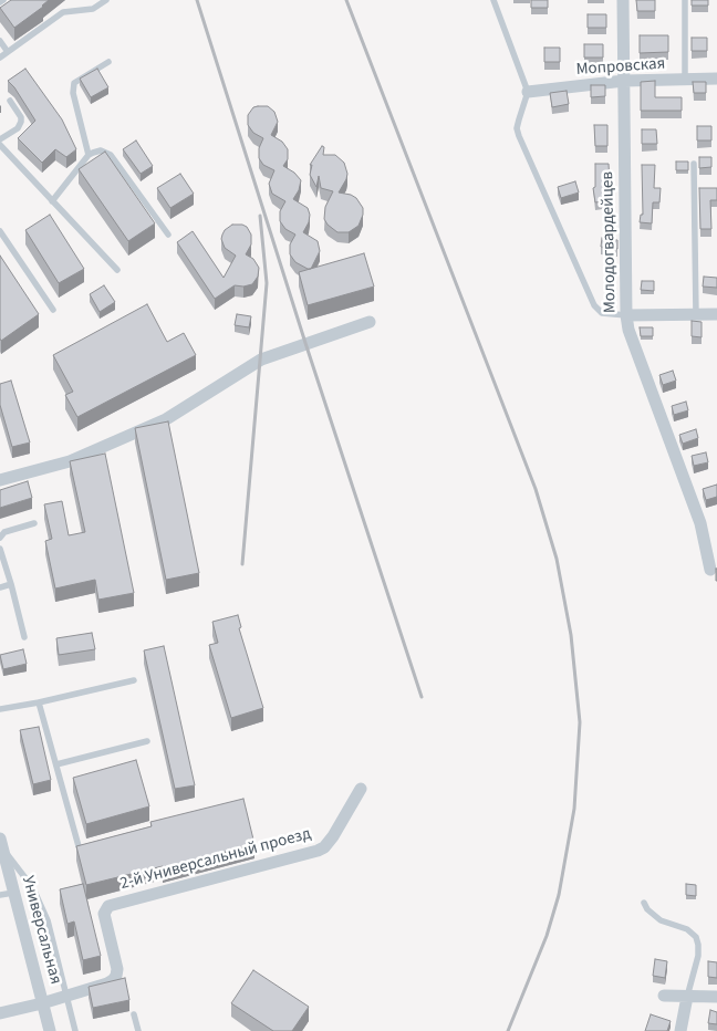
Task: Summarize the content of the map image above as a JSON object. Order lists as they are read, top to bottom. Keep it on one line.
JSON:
{"streets":{"street":["Мопровская","Молодогвардейцев","2-й Универсальный проезд","Универсальная"]},"crossings":[["Мопровская","Молодогвардейцев"],["2-й Универсальный проезд","Универсальная"]]}
